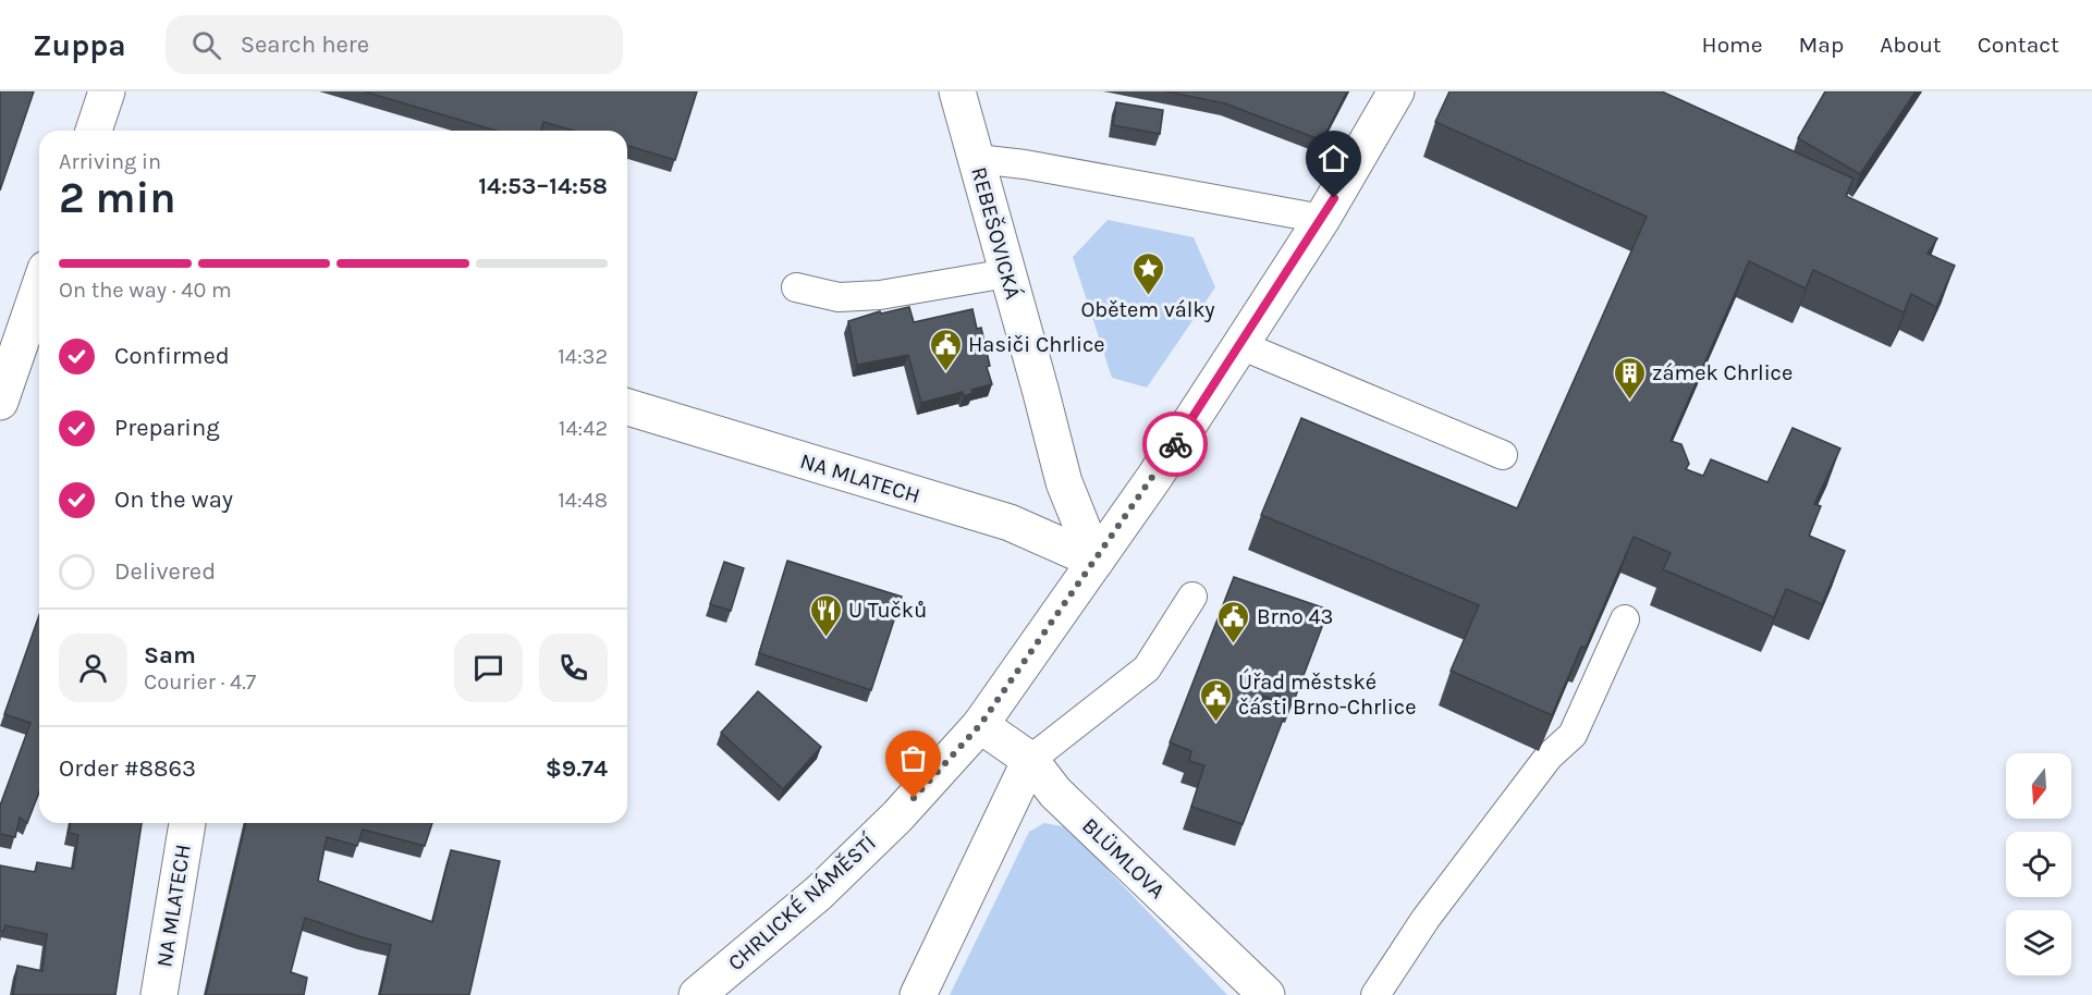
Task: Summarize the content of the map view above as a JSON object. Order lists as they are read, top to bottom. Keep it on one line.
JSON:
{"streets":{"street":["REBEŠOVICKÁ","NA MLATECH","BLÜMLOVA","CHRLICKÉ NÁMĚSTÍ"]},"crossings":[["REBEŠOVICKÁ","NA MLATECH"],["REBEŠOVICKÁ","CHRLICKÉ NÁMĚSTÍ"],["NA MLATECH","CHRLICKÉ NÁMĚSTÍ"],["BLÜMLOVA","CHRLICKÉ NÁMĚSTÍ"]],"places":{"place":["Obětem války"],"public building":["Hasiči Chrlice","Brno 43","Úřad městské části Brno-Chrlice"],"building":["zámek Chrlice"],"restaurant":["U Tučků"]},"north":"bottom","page":{"header":"Zuppa","search":"Search here","nav":["Home","Map","About","Contact"],"heading":["2 min","Arriving in","14:53–14:58"],"panel":["Sam","Courier · 4.7","Order #8863","$9.74"],"bar":"On the way · 40 m","list":[["Confirmed","14:32"],["Preparing","14:42"],["On the way","14:48"],"Delivered"]}}
